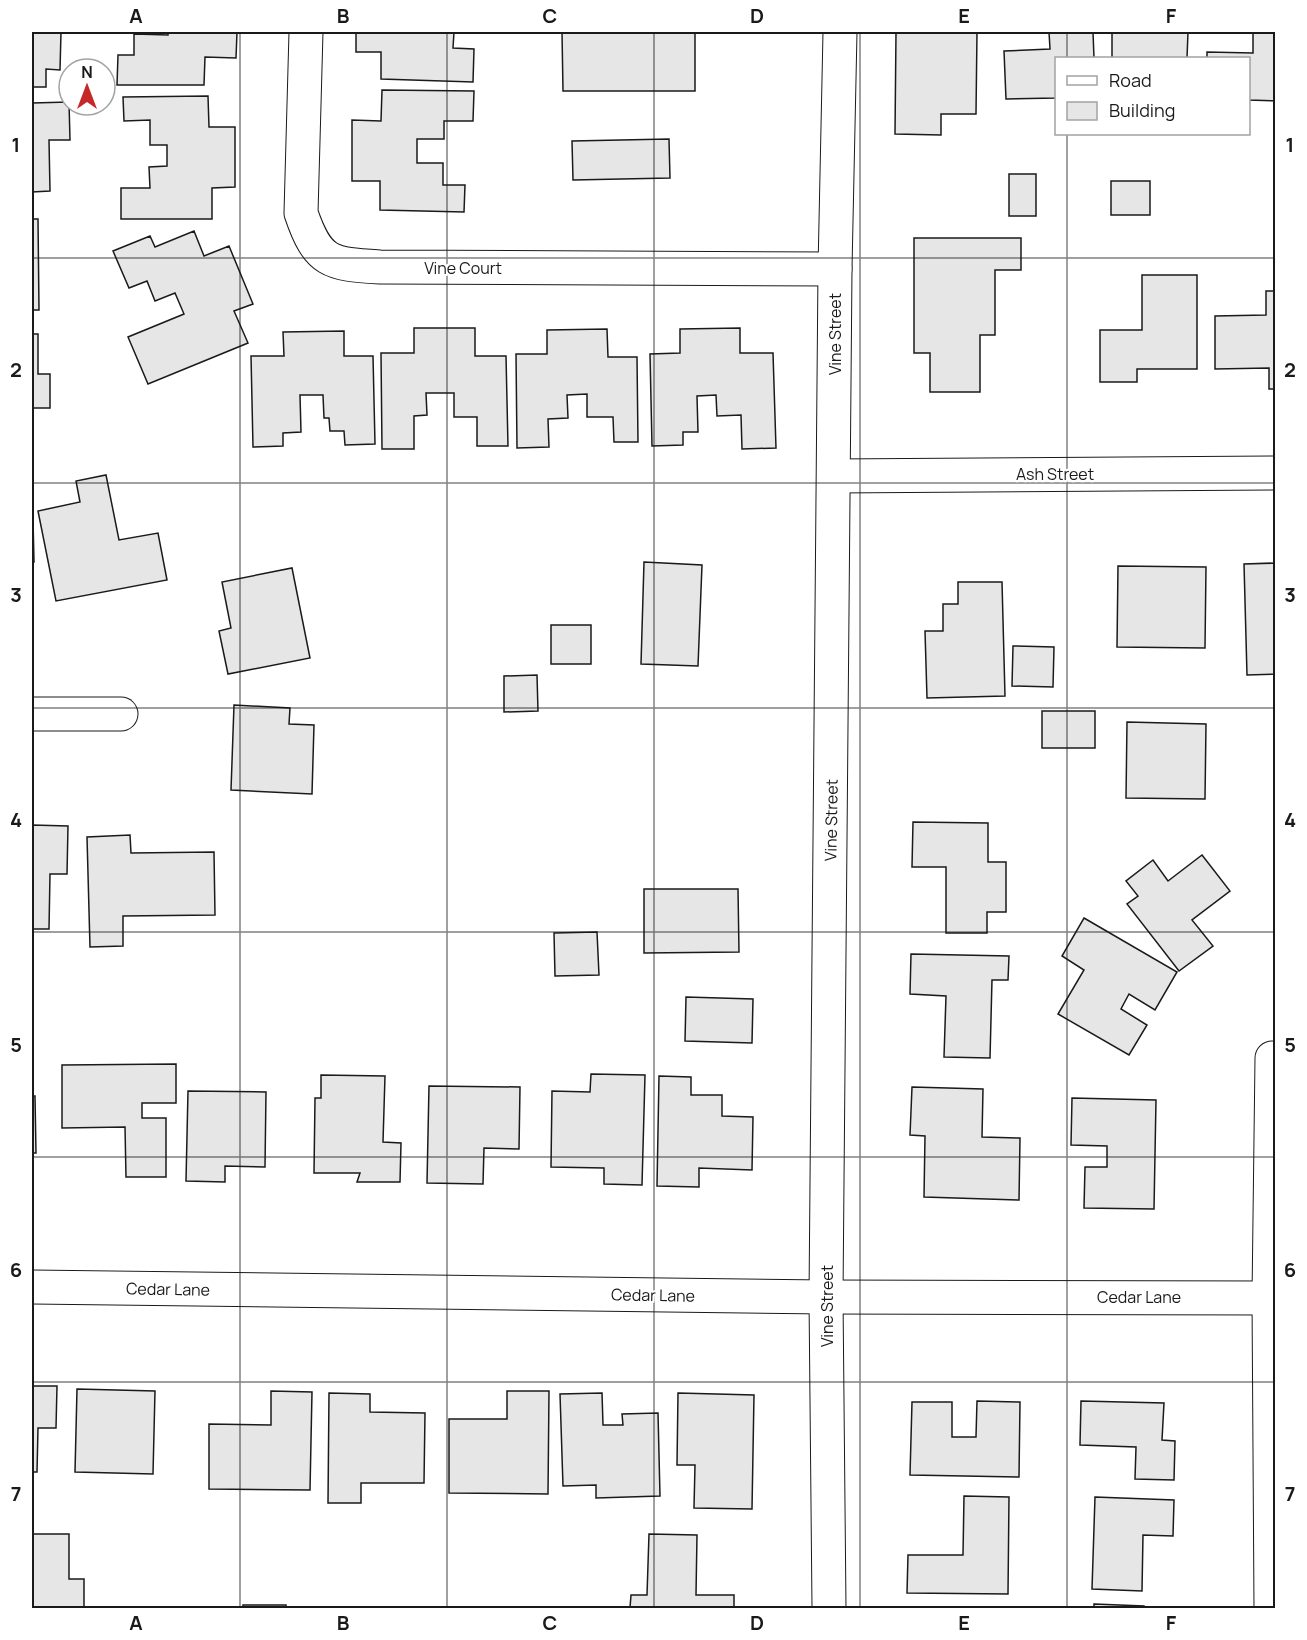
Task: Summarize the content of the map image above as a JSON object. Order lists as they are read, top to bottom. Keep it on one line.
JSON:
{"streets":{"street":["Vine Court","Vine Street","Ash Street","Cedar Lane"]},"crossings":[["Vine Court","Vine Street"],["Vine Street","Ash Street"],["Vine Street","Cedar Lane"]],"legend":["Road","Building"],"north":"top","grid":{"columns":["A","B","C","D","E","F"],"rows":["1","2","3","4","5","6","7"]}}
